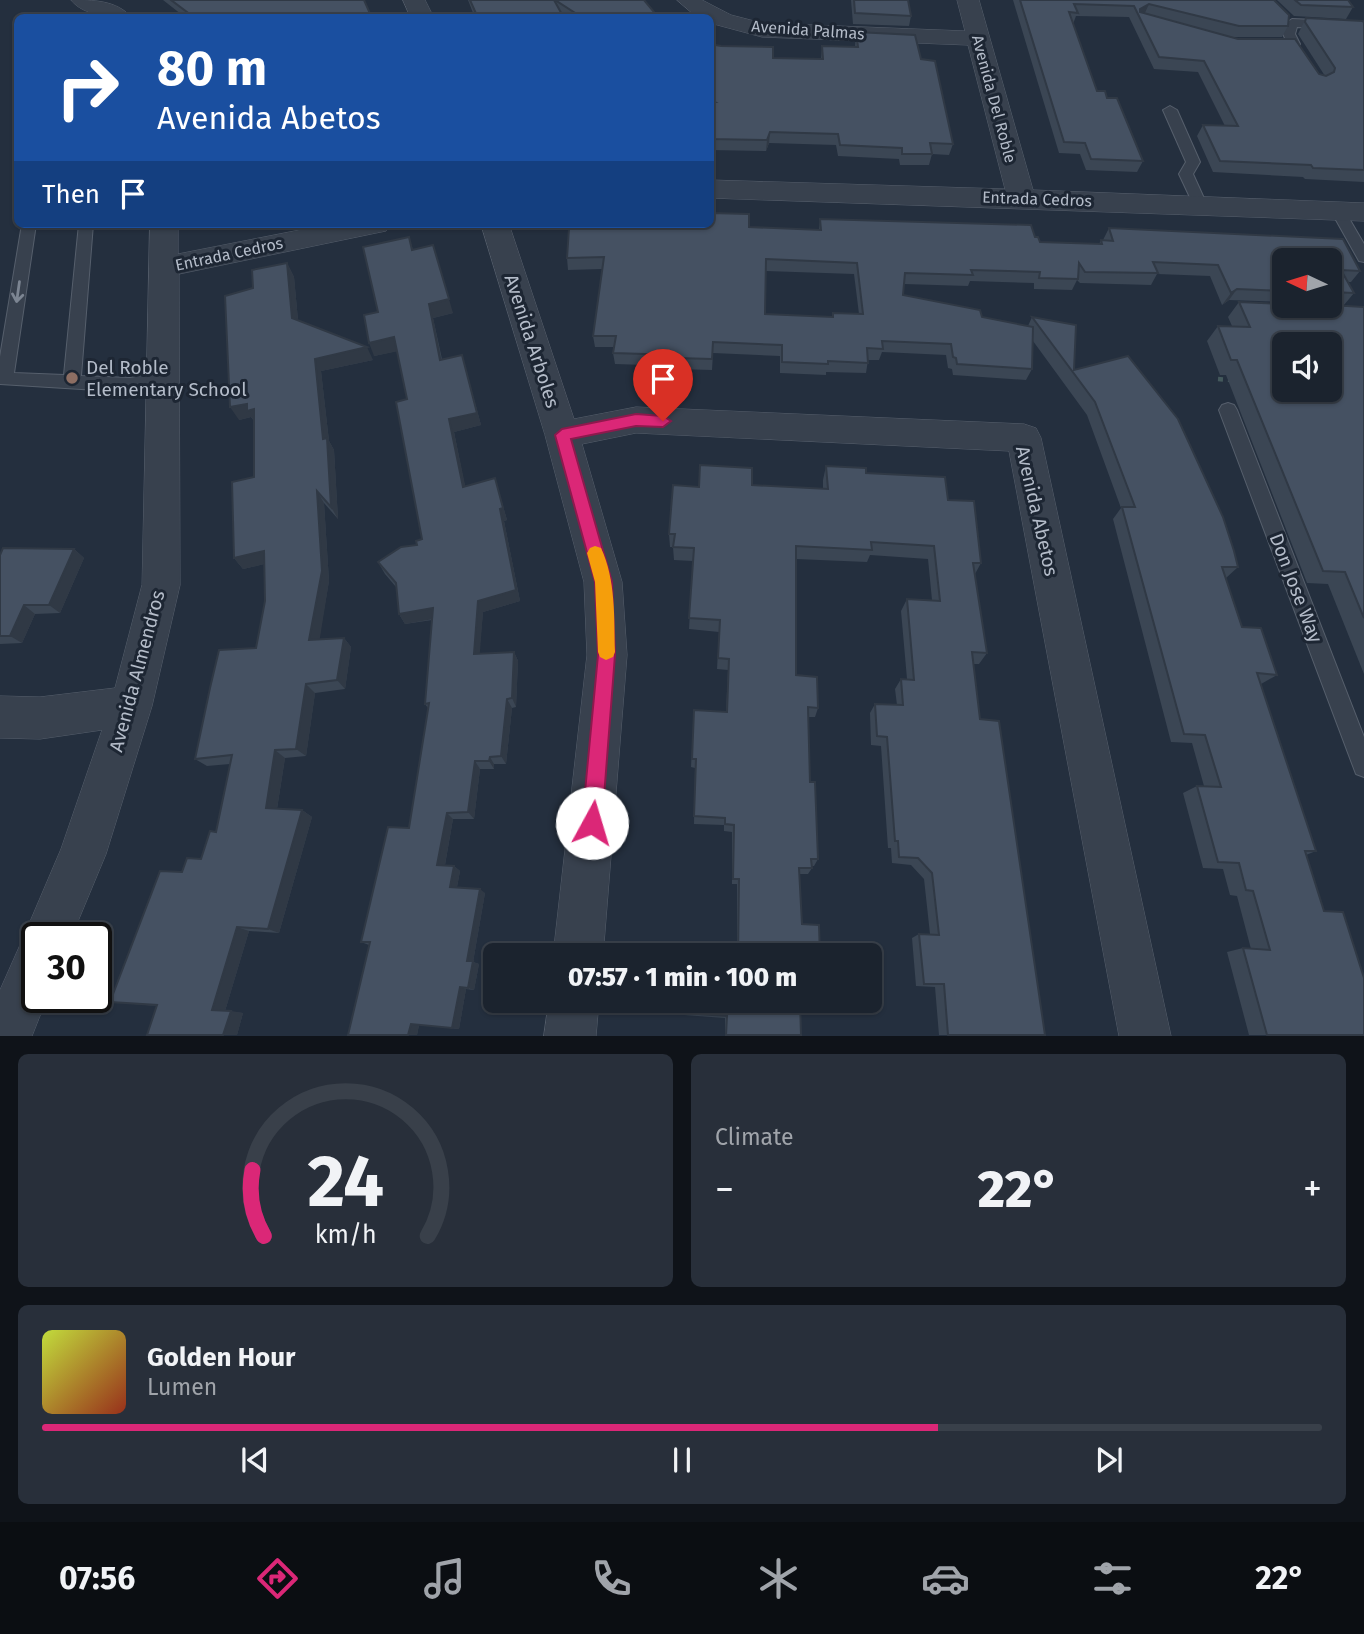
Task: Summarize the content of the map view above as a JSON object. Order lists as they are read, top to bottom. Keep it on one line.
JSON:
{"streets":{"street":["Avenida Palmas","Avenida Del Roble","Entrada Cedros","Avenida Arboles","Avenida Abetos","Avenida Almendros"],"lane":["Don Jose Way"]},"crossings":[["Avenida Palmas","Avenida Del Roble"],["Avenida Del Roble","Entrada Cedros"],["Entrada Cedros","Avenida Almendros"],["Avenida Arboles","Avenida Abetos"]],"places":["Del Roble Elementary School"],"north":"left","page":{"turn":["80 m","Avenida Abetos"],"then":"Then","limit":"30","trip":"07:57 · 1 min · 100 m","tile":"Climate","heat":["−","22°","+"],"song":["Golden Hour","Lumen"],"tabs":["07:56","22°"],"gauge":["24","km/h"]}}
